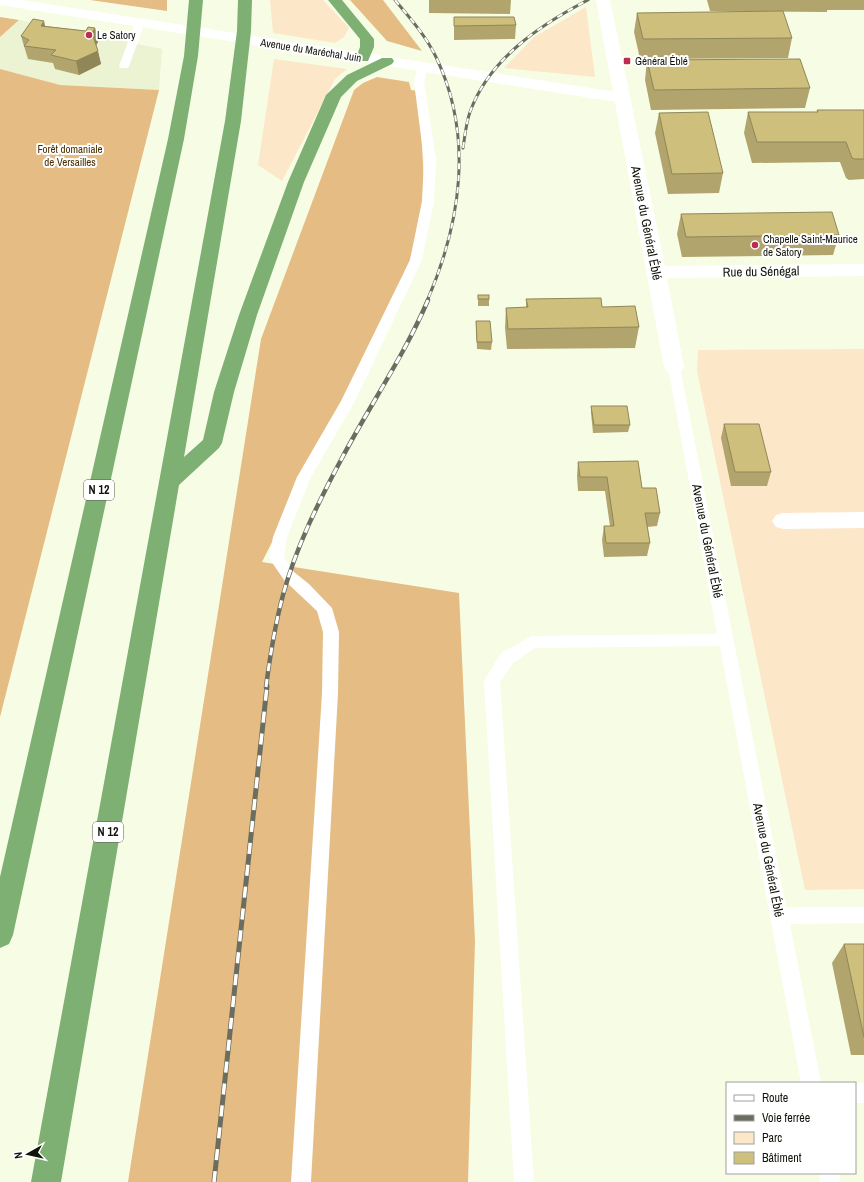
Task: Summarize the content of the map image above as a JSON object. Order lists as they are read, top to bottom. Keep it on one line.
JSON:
{"streets":{"highway":["N 12"],"street":["Avenue du Maréchal Juin","Avenue du Général Éblé","Rue du Sénégal"]},"crossings":[["Avenue du Maréchal Juin","Avenue du Général Éblé"],["Avenue du Général Éblé","Rue du Sénégal"]],"parks":["Forêt domaniale de Versailles"],"places":{"other":["Le Satory","Chapelle Saint-Maurice de Satory"],"transit":["Général Éblé"]},"legend":["Route","Voie ferrée","Parc","Bâtiment"],"north":"left"}
